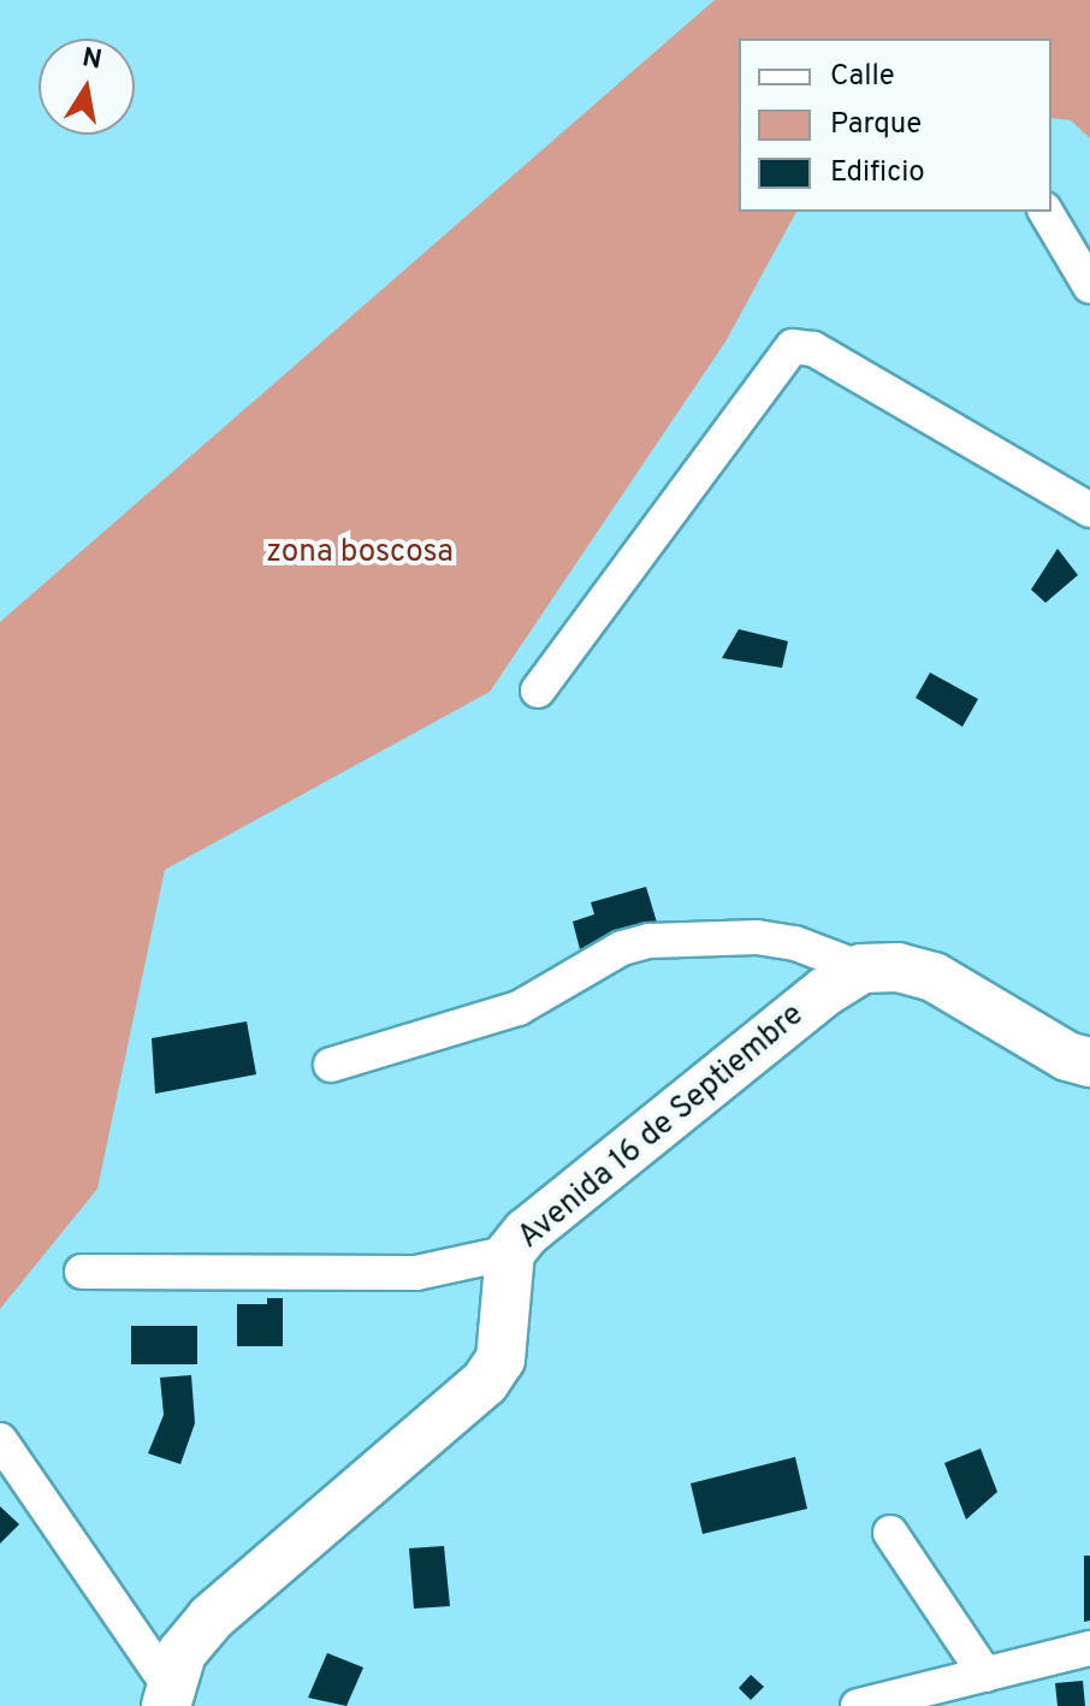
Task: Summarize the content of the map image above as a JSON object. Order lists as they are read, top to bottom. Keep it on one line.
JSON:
{"streets":{"street":["Avenida 16 de Septiembre"]},"parks":["zona boscosa"],"legend":["Calle","Parque","Edificio"],"north":"top"}
